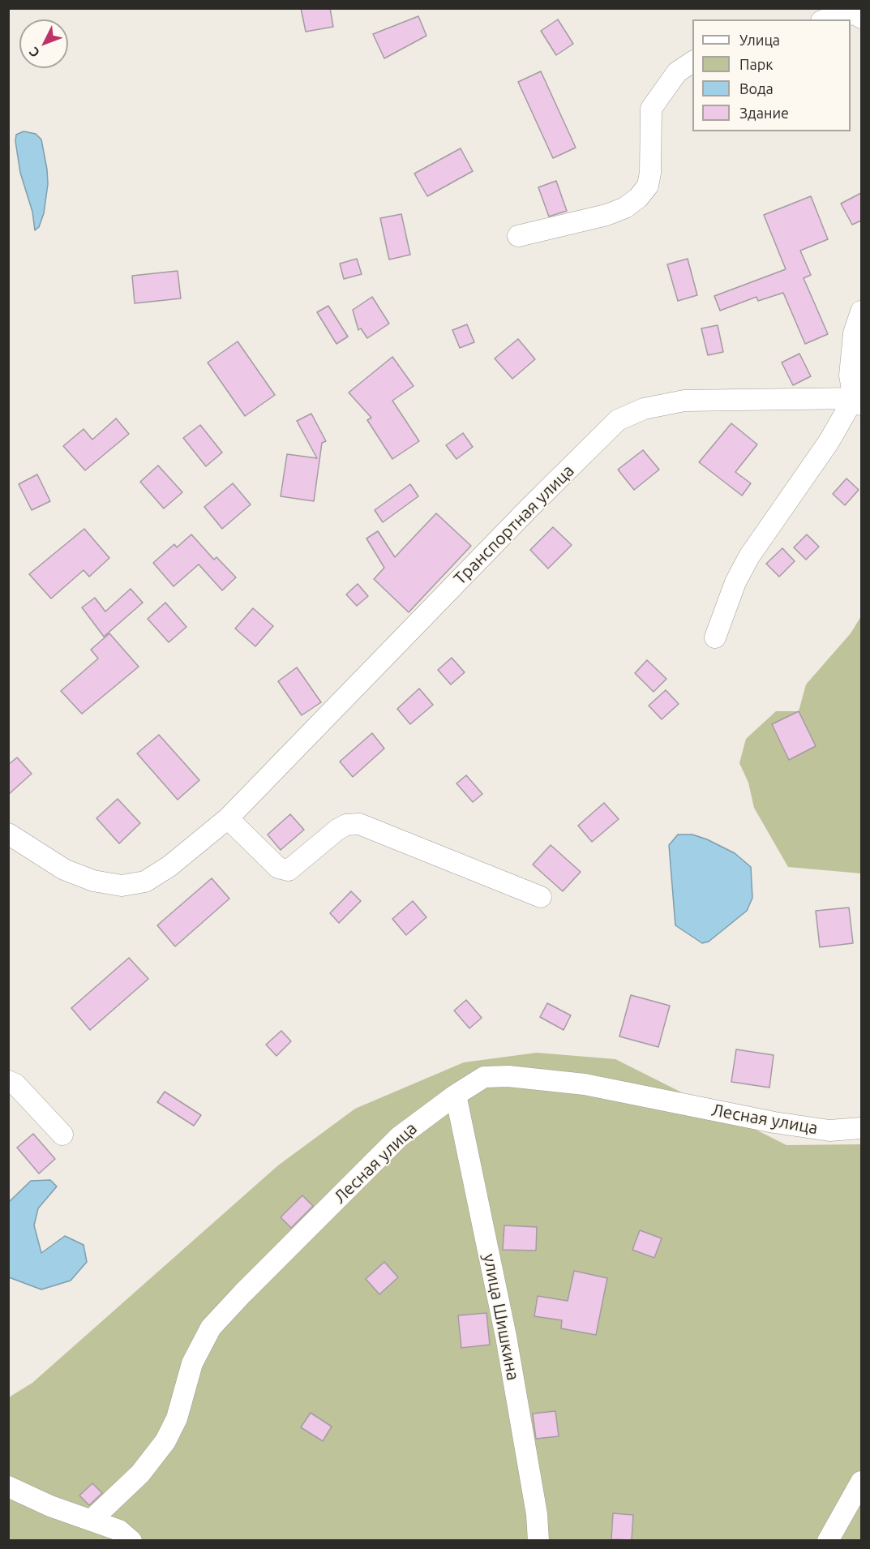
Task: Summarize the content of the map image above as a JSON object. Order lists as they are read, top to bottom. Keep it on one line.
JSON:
{"streets":{"street":["Транспортная улица","Лесная улица","улица Шишкина"]},"crossings":[["Лесная улица","улица Шишкина"]],"legend":["Улица","Парк","Вода","Здание"],"north":"bottom left"}
